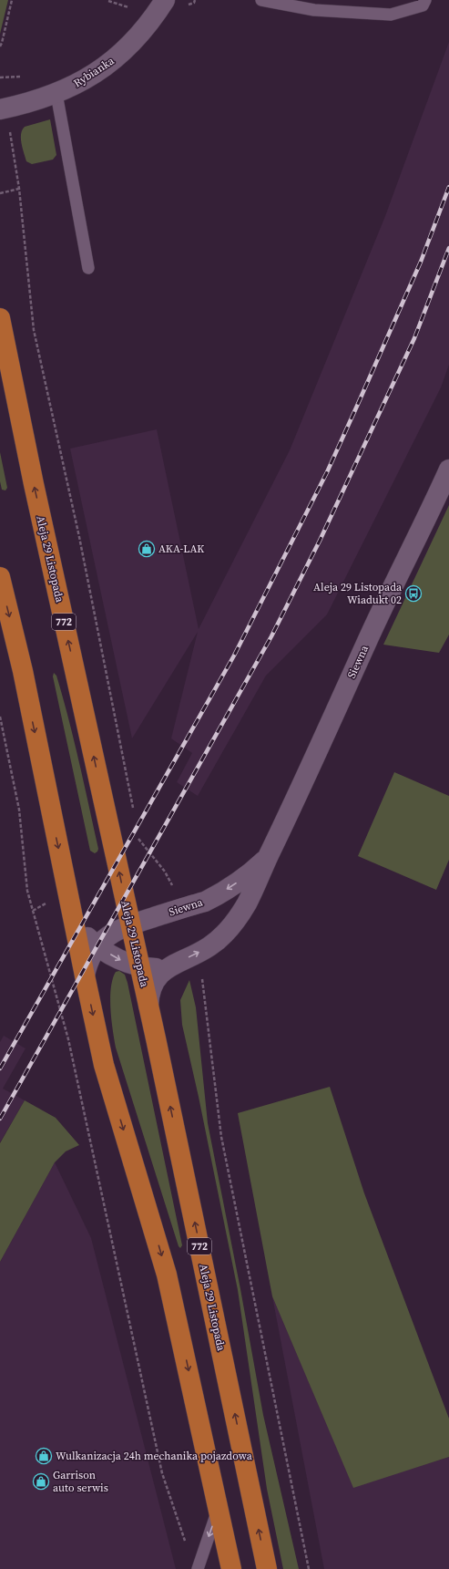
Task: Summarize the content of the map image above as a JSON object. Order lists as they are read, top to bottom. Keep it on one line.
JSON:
{"streets":{"main road":["Aleja 29 Listopada","772"],"street":["Rybianka","Siewna"]},"crossings":[["Aleja 29 Listopada","Siewna"]],"places":{"shop":["AKA-LAK","Wulkanizacja 24h mechanika pojazdowa","Garrison auto serwis"],"bus stop":["Aleja 29 Listopada Wiadukt 02"]}}
